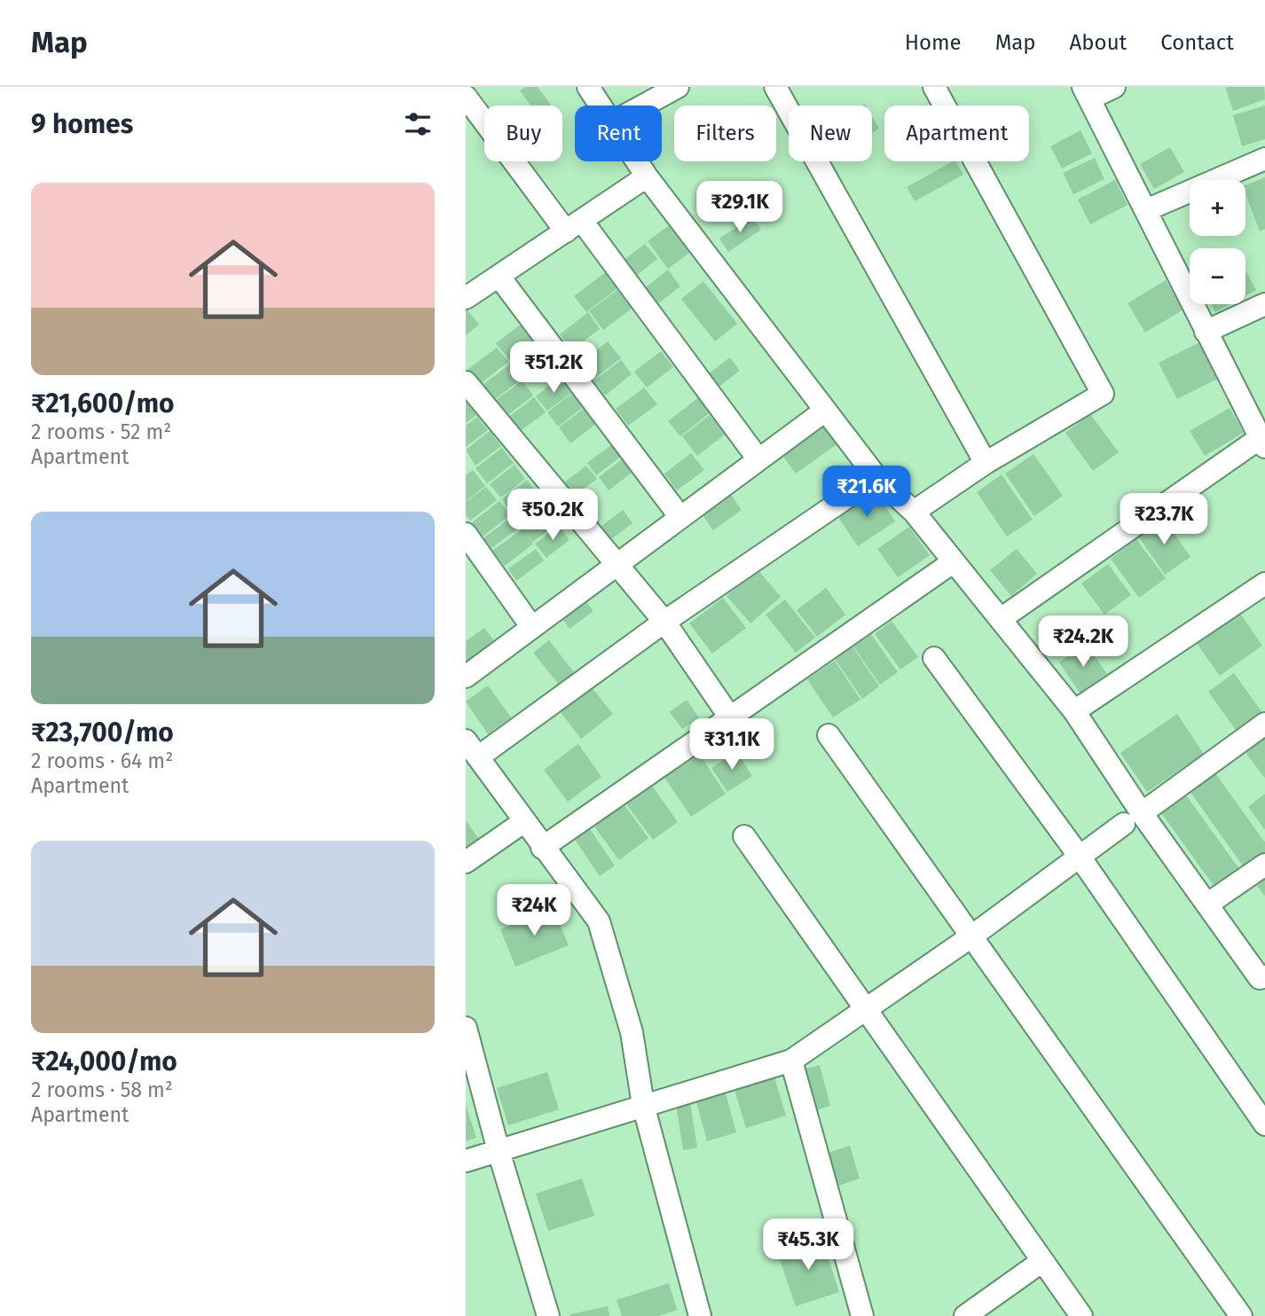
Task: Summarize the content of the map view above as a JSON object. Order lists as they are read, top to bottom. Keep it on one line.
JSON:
{"page":{"header":"Map","nav":["Home","Map","About","Contact"],"heading":"9 homes","chip":["Buy","Rent","Filters","New","Apartment"],"list":[{"name":"₹21,600/mo","note":"2 rooms · 52 m² · Apartment"},{"name":"₹23,700/mo","note":"2 rooms · 64 m² · Apartment"},{"name":"₹24,000/mo","note":"2 rooms · 58 m² · Apartment"}],"map_buttons":["+","−"],"price":["₹29.1K","₹51.2K","₹21.6K","₹50.2K","₹23.7K","₹24.2K","₹31.1K","₹24K","₹45.3K"]}}
